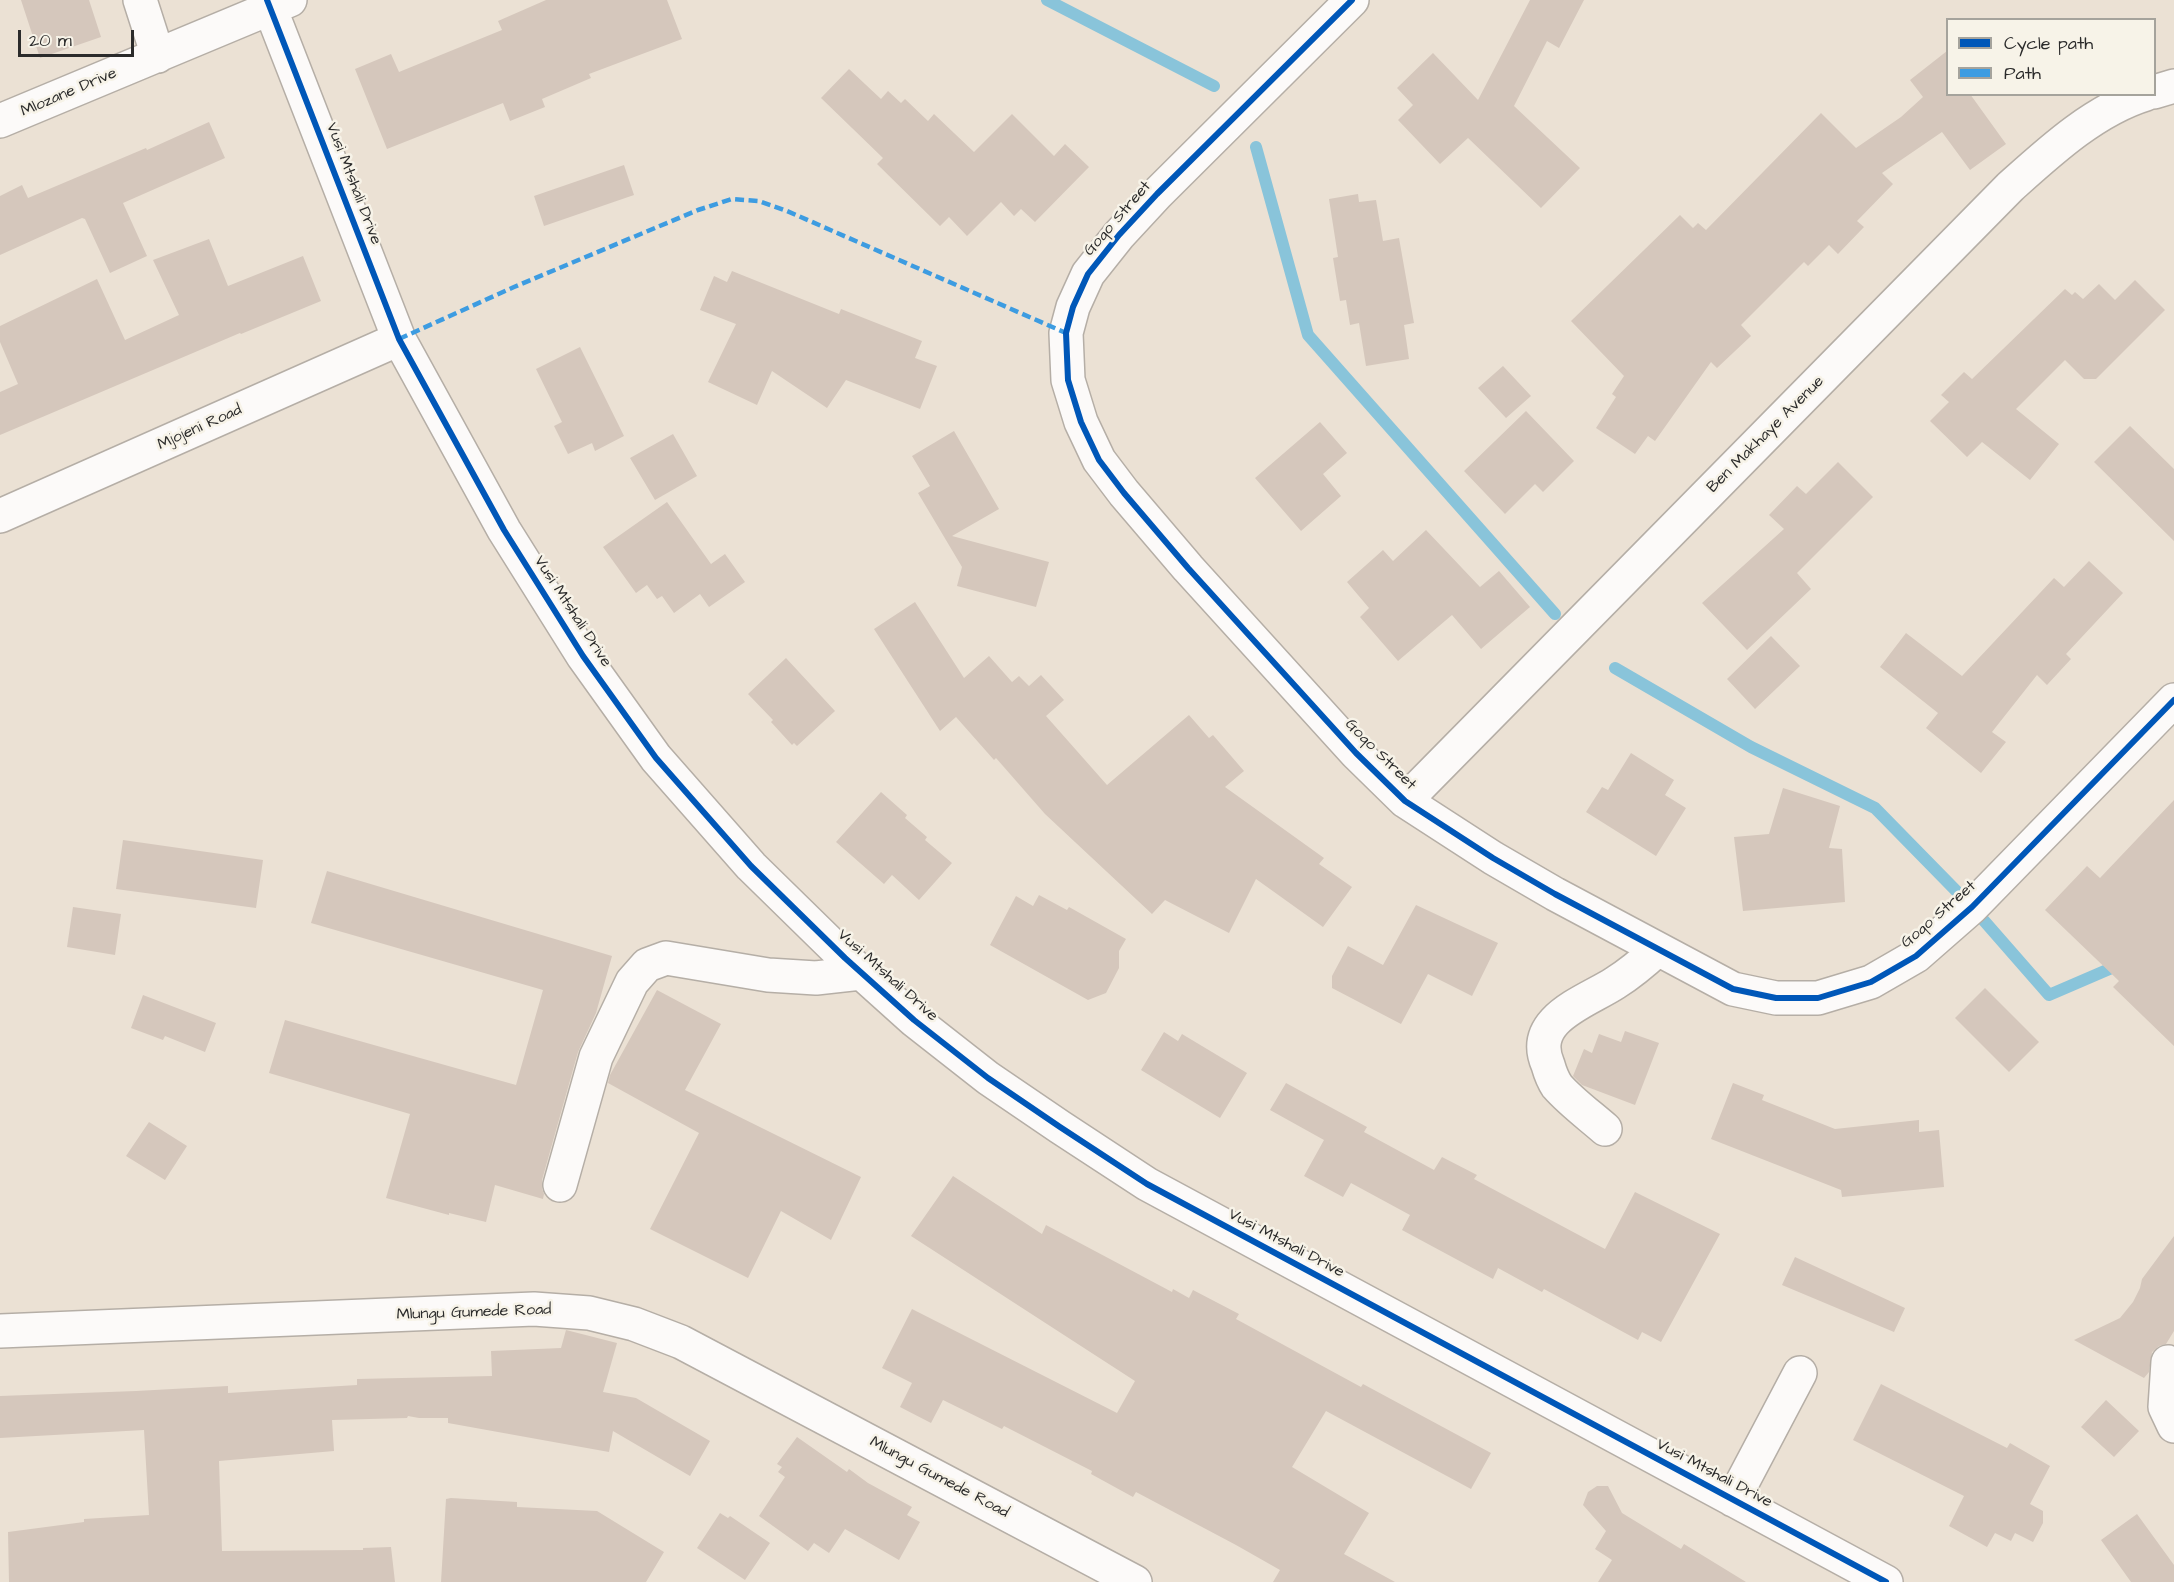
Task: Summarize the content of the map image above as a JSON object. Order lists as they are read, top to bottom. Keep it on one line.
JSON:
{"streets":{"street":["Mlozane Drive","Vusi Mtshali Drive","Goqo Street","Mjojeni Road","Ben Makhaye Avenue","Mlungu Gumede Road"]},"crossings":[["Mlozane Drive","Vusi Mtshali Drive"],["Vusi Mtshali Drive","Mjojeni Road"],["Goqo Street","Ben Makhaye Avenue"]],"legend":["Cycle path","Path"],"scale_bar":"20 m"}
